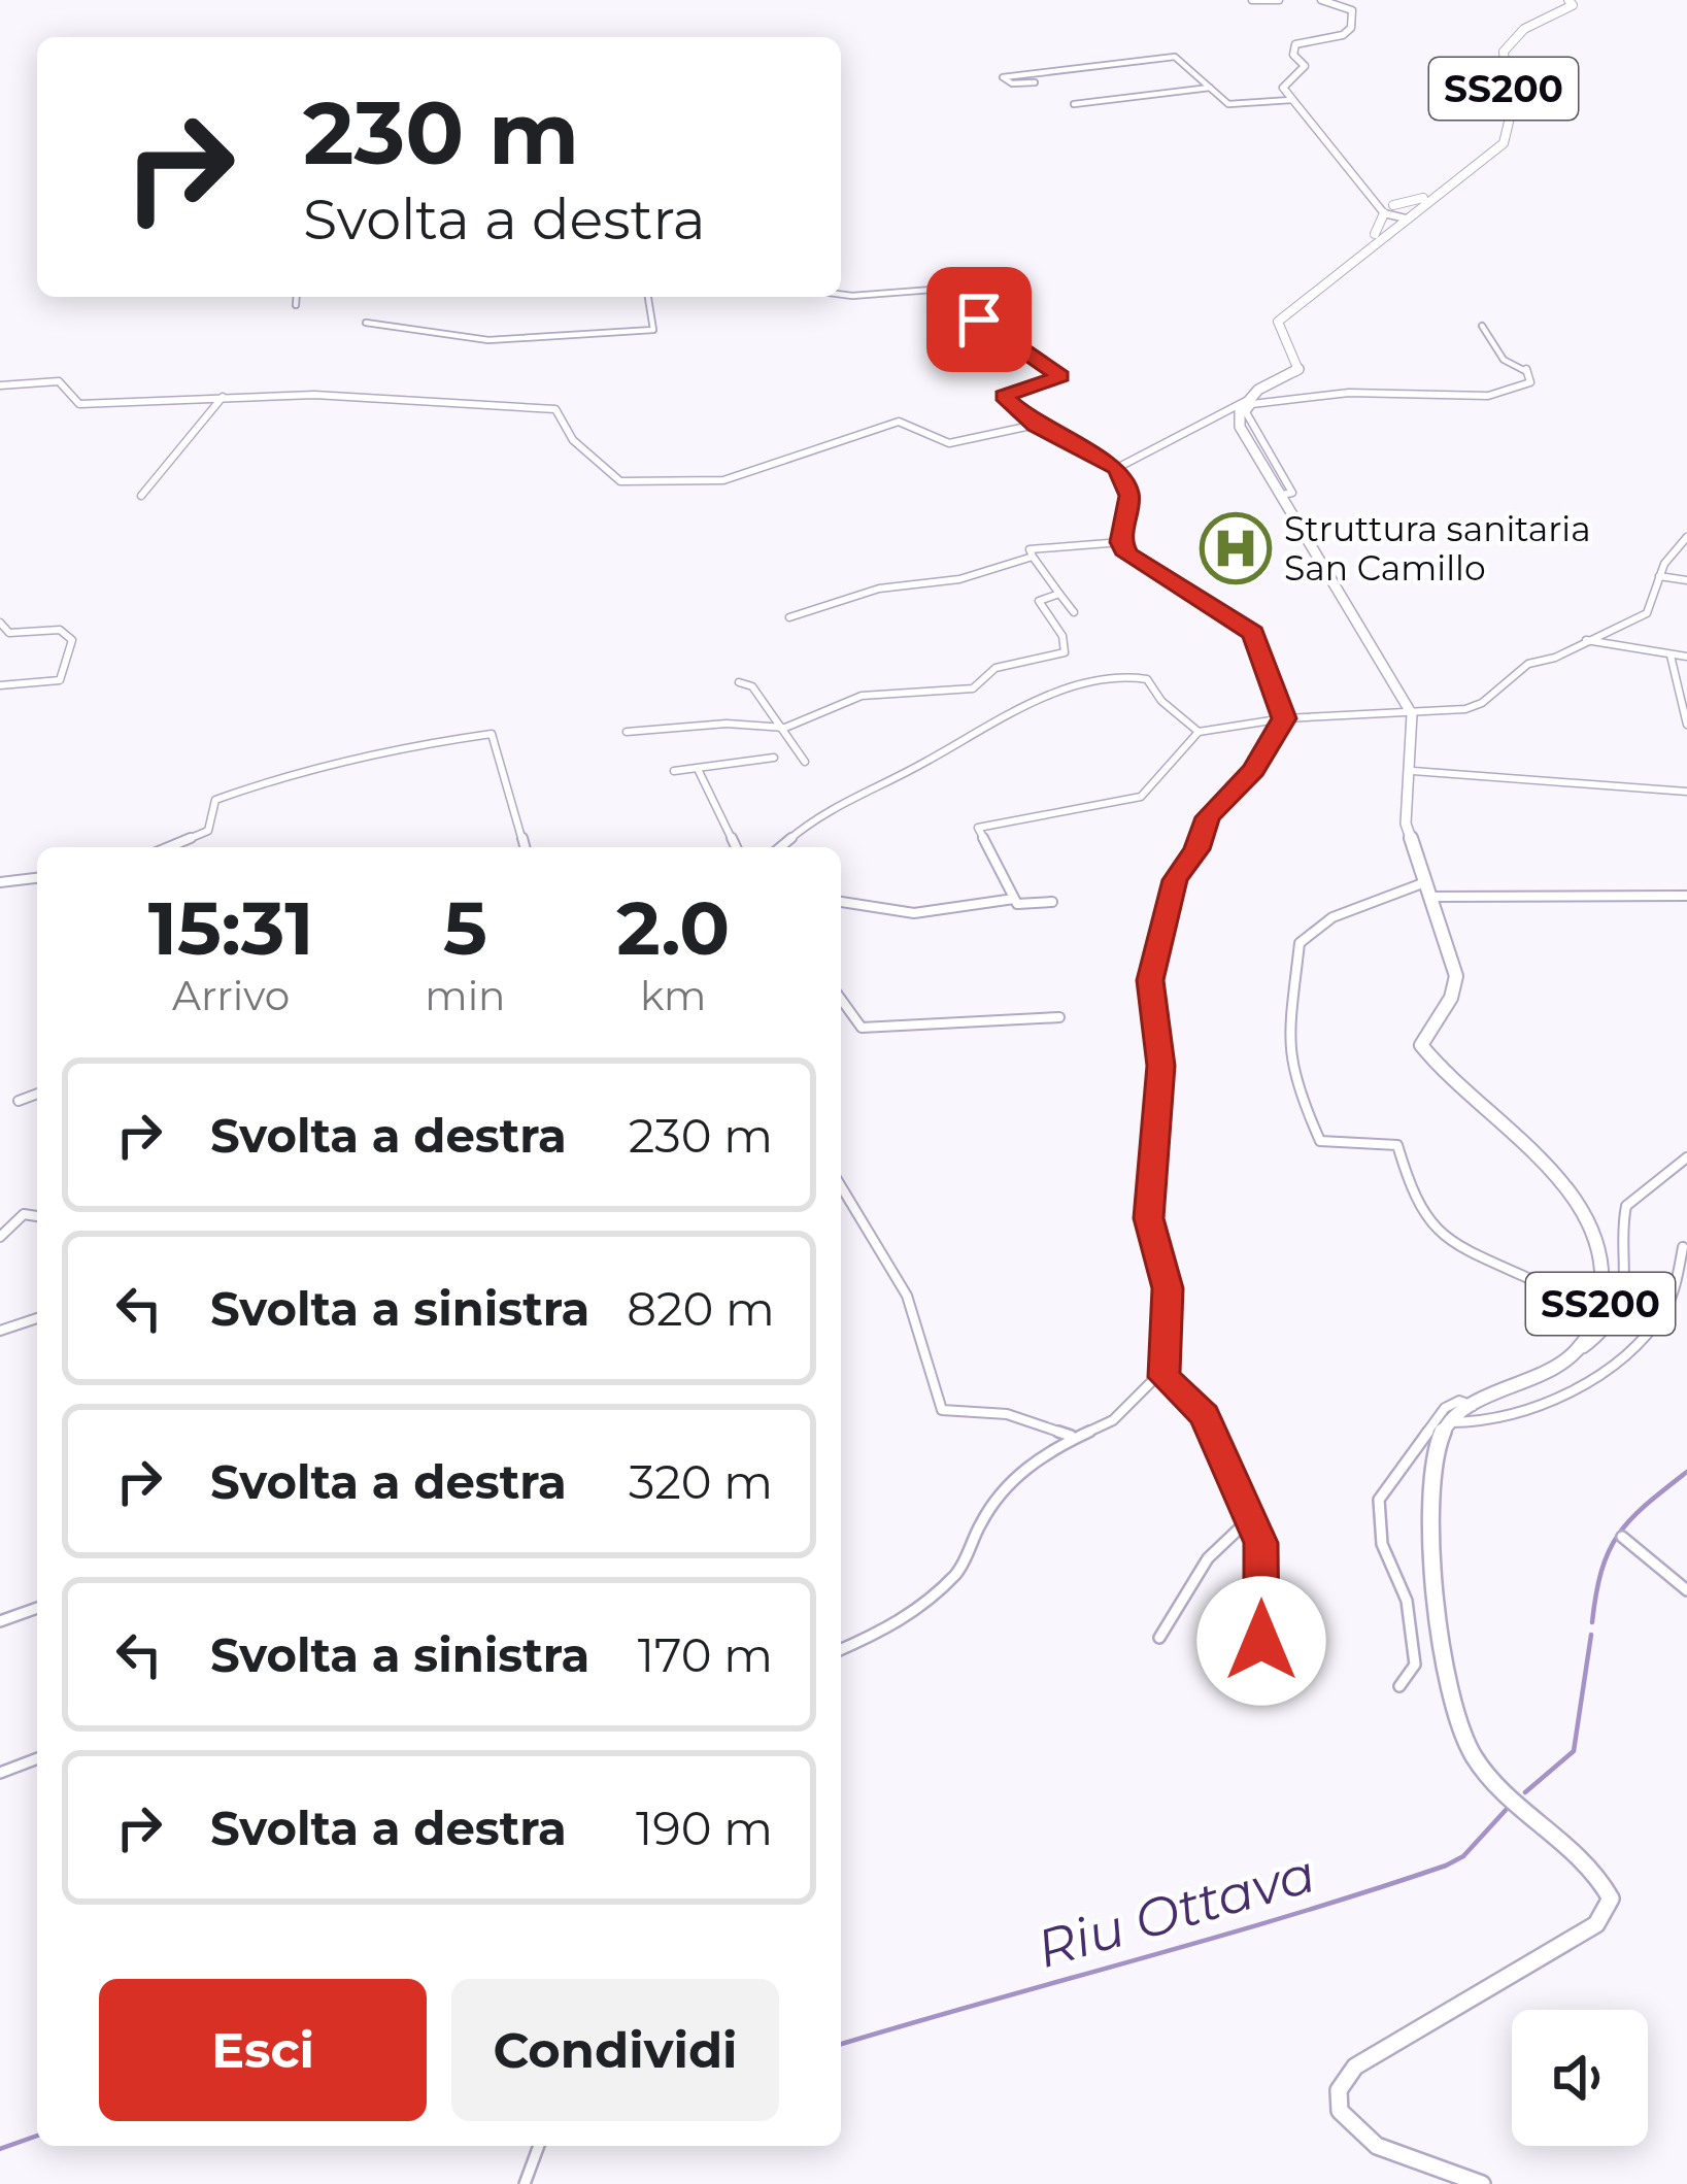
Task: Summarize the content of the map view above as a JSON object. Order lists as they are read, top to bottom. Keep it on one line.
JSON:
{"streets":{"main road":["SS200"]},"water":["Riu Ottava"],"places":{"hospital":["Struttura sanitaria San Camillo"]},"page":{"turn":["230 m","Svolta a destra"],"eta":["15:31","Arrivo","5","min","2.0","km"],"list":[{"name":"Svolta a destra","value":"230 m"},{"name":"Svolta a sinistra","value":"820 m"},{"name":"Svolta a destra","value":"320 m"},{"name":"Svolta a sinistra","value":"170 m"},{"name":"Svolta a destra","value":"190 m"}],"buttons":["Esci","Condividi"]}}
